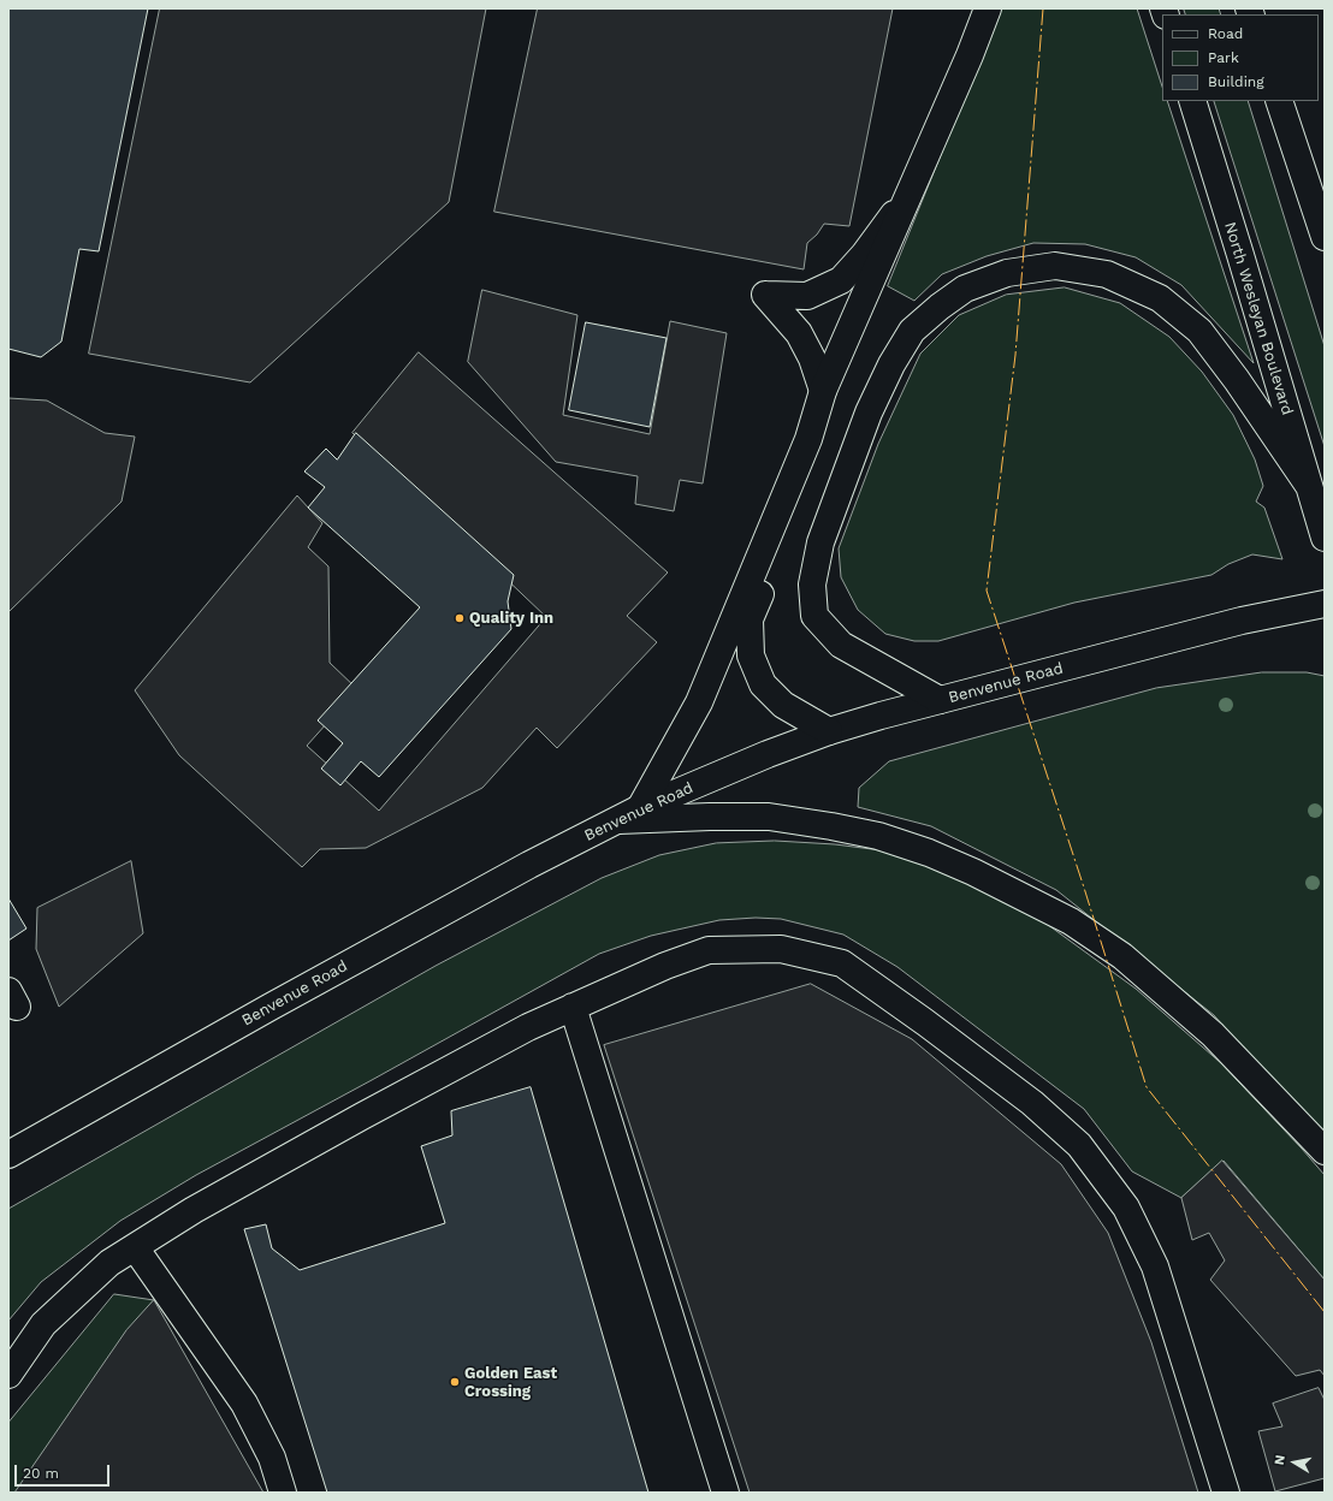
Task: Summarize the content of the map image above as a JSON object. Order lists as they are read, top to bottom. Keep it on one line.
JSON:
{"streets":{"main road":["North Wesleyan Boulevard","Benvenue Road"]},"places":["Quality Inn","Golden East Crossing"],"legend":["Road","Park","Building"],"scale_bar":"20 m","north":"left"}
